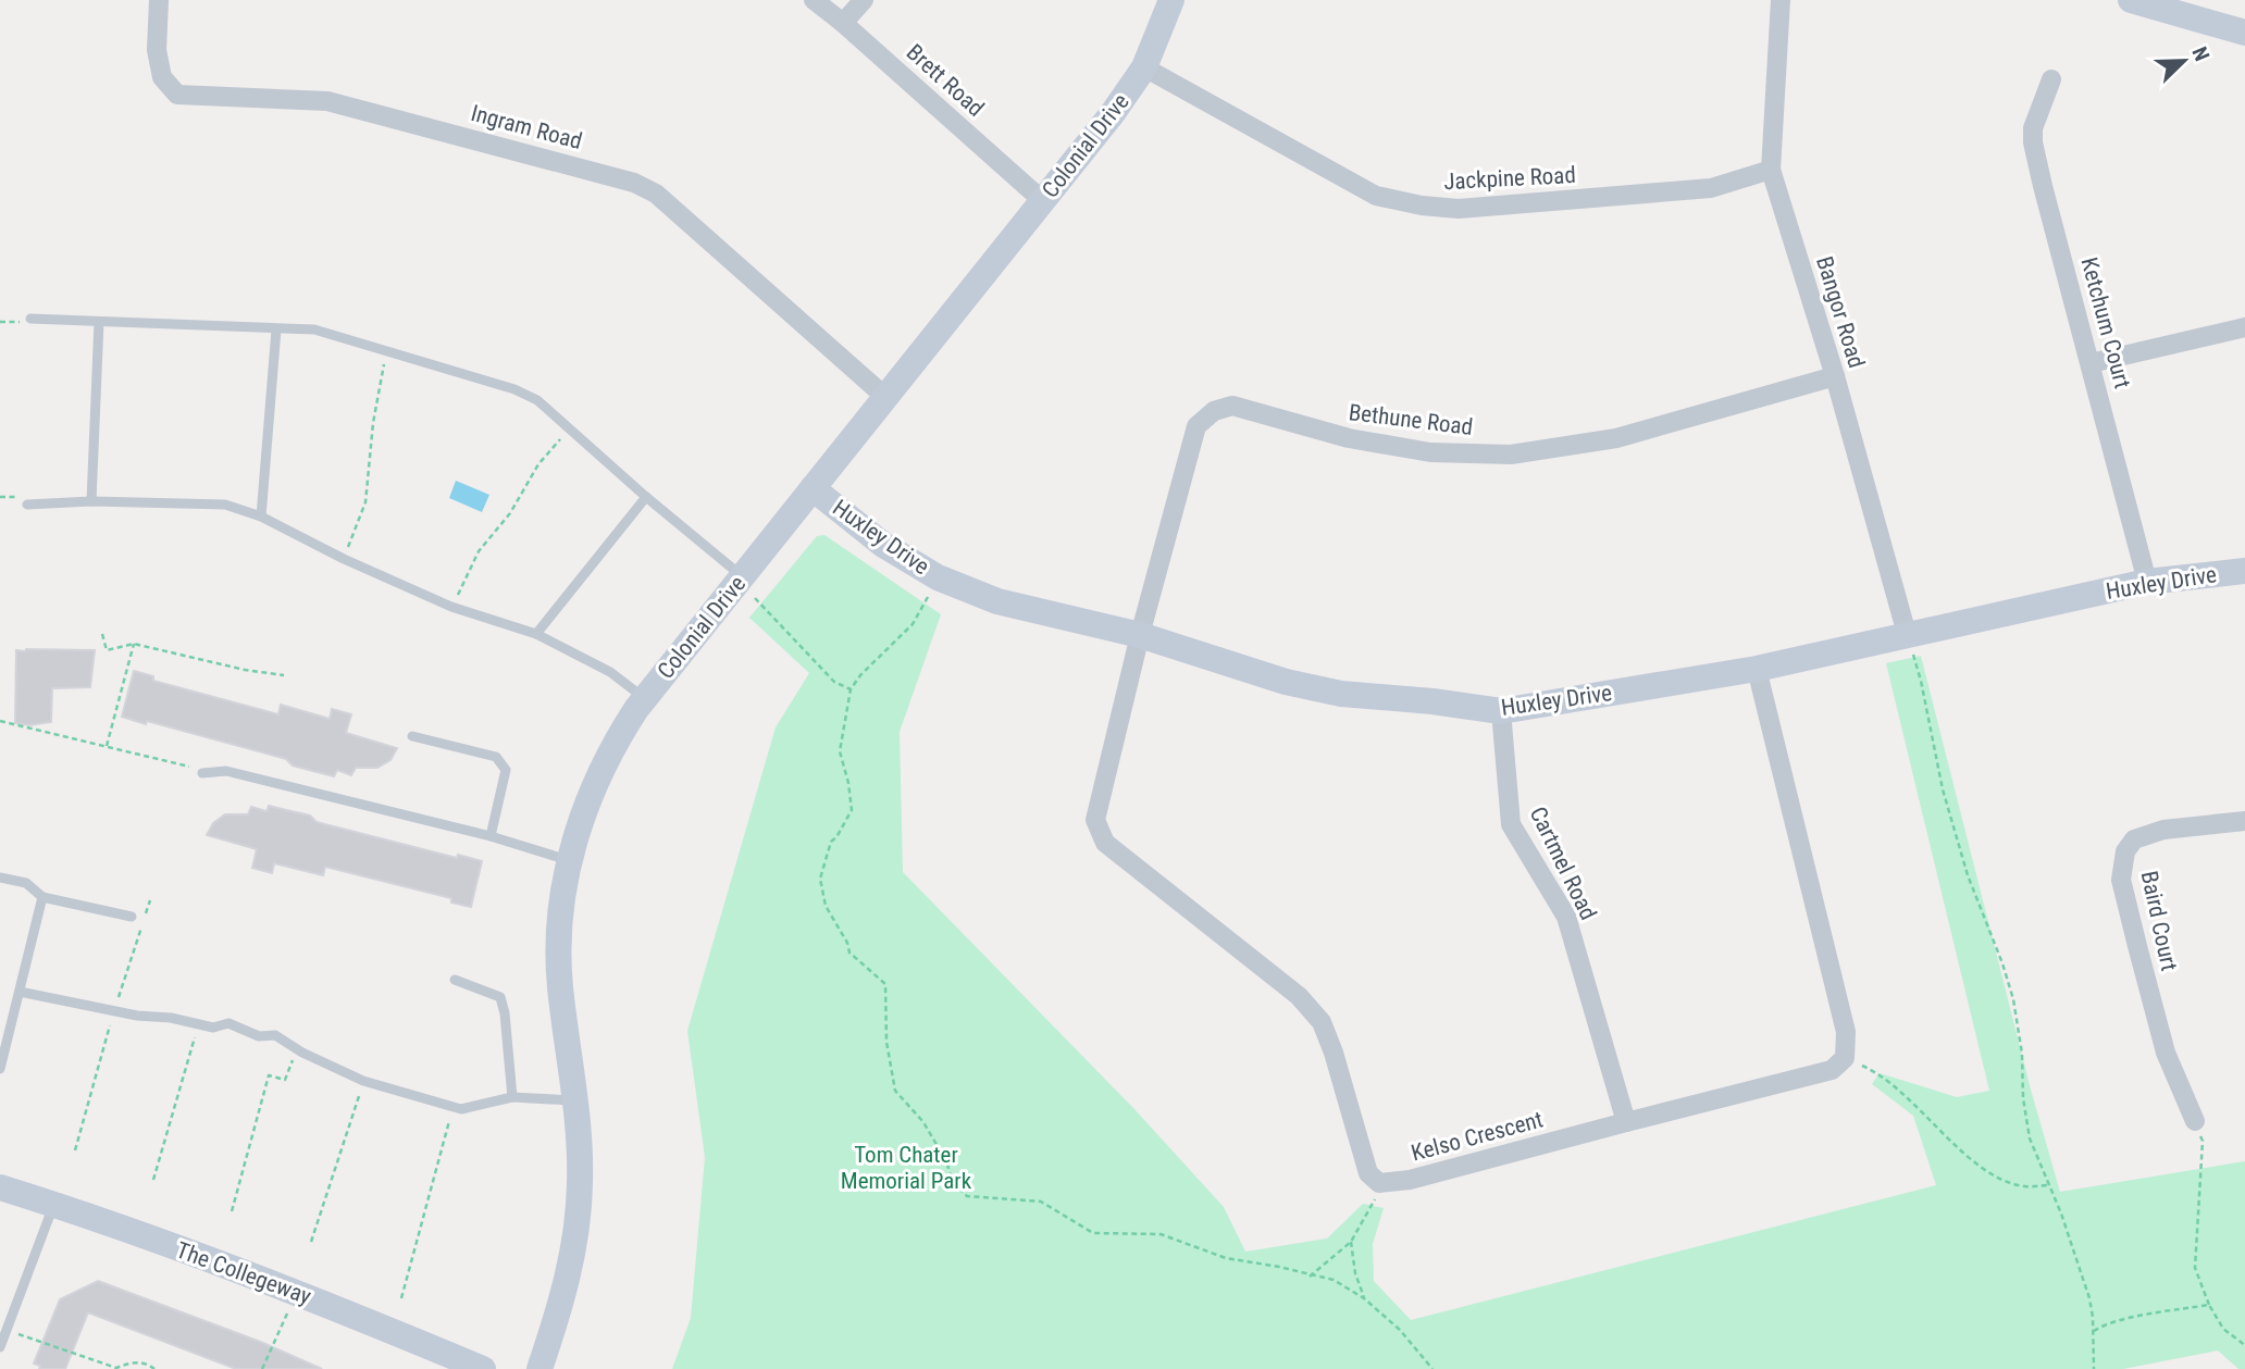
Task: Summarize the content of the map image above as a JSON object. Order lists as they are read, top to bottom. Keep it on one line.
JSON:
{"streets":{"street":["Brett Road","Ingram Road","Colonial Drive","Jackpine Road","Bangor Road","Ketchum Court","Bethune Road","Huxley Drive","Cartmel Road","Baird Court","Kelso Crescent","The Collegeway"]},"crossings":[["Brett Road","Colonial Drive"],["Ingram Road","Colonial Drive"],["Colonial Drive","Jackpine Road"],["Colonial Drive","Huxley Drive"],["Jackpine Road","Bangor Road"],["Bangor Road","Bethune Road"],["Bangor Road","Huxley Drive"],["Ketchum Court","Huxley Drive"],["Bethune Road","Huxley Drive"],["Huxley Drive","Cartmel Road"],["Cartmel Road","Kelso Crescent"]],"parks":["Tom Chater Memorial Park"],"north":"top right"}
